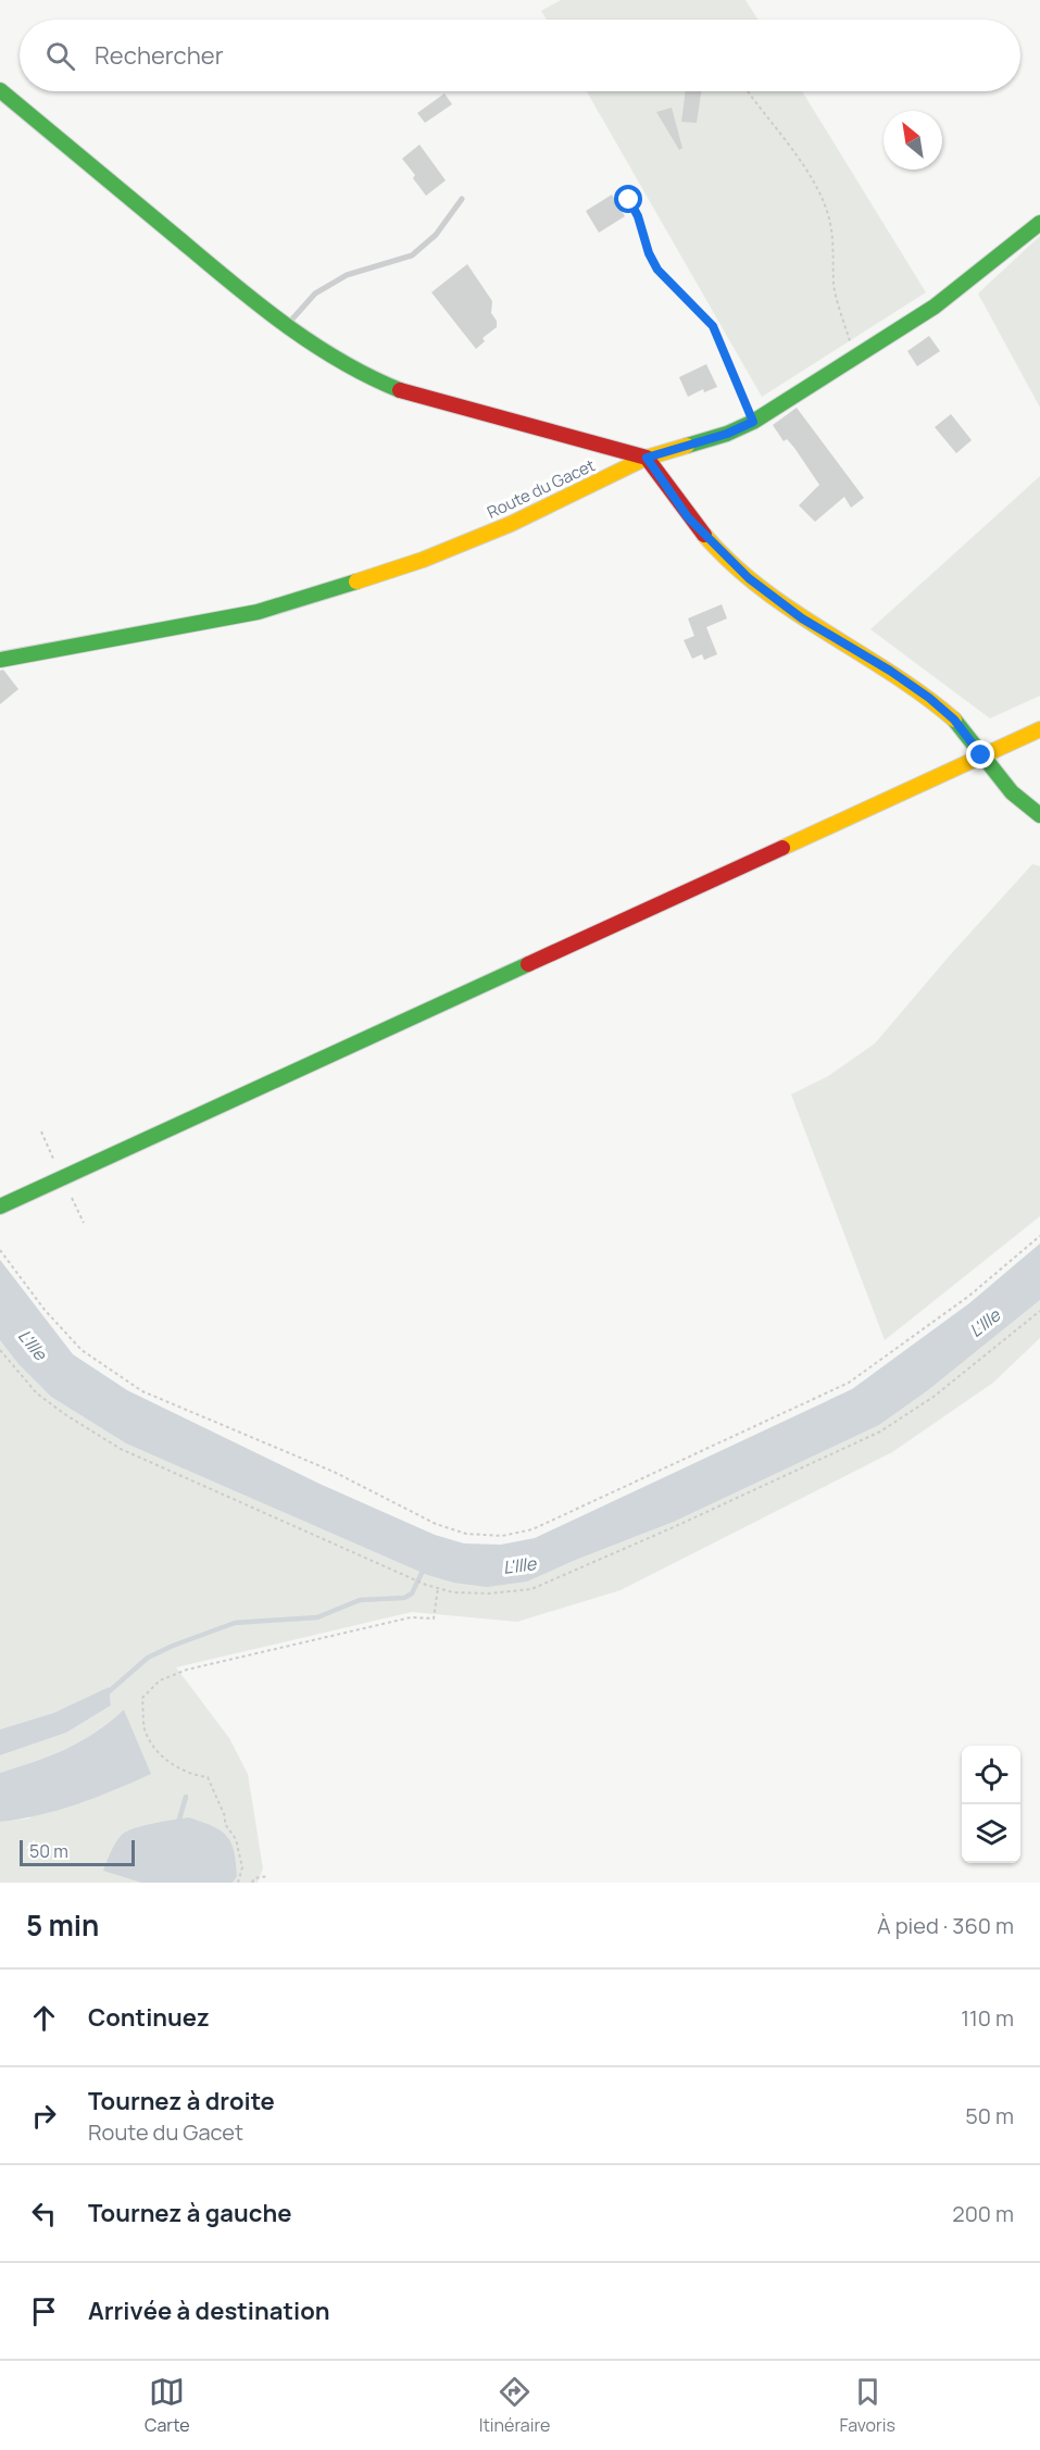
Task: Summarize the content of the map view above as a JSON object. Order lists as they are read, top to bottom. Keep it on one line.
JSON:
{"streets":{"street":["Route du Gacet"]},"water":["L'Ille"],"scale_bar":"50 m","north":"top left","page":{"search":"Rechercher","scale":"50 m","heading":["5 min","À pied · 360 m"],"list":[["Continuez","110 m"],["Tournez à droite","Route du Gacet","50 m"],["Tournez à gauche","200 m"],"Arrivée à destination"],"nav":["Carte","Itinéraire","Favoris"]}}
